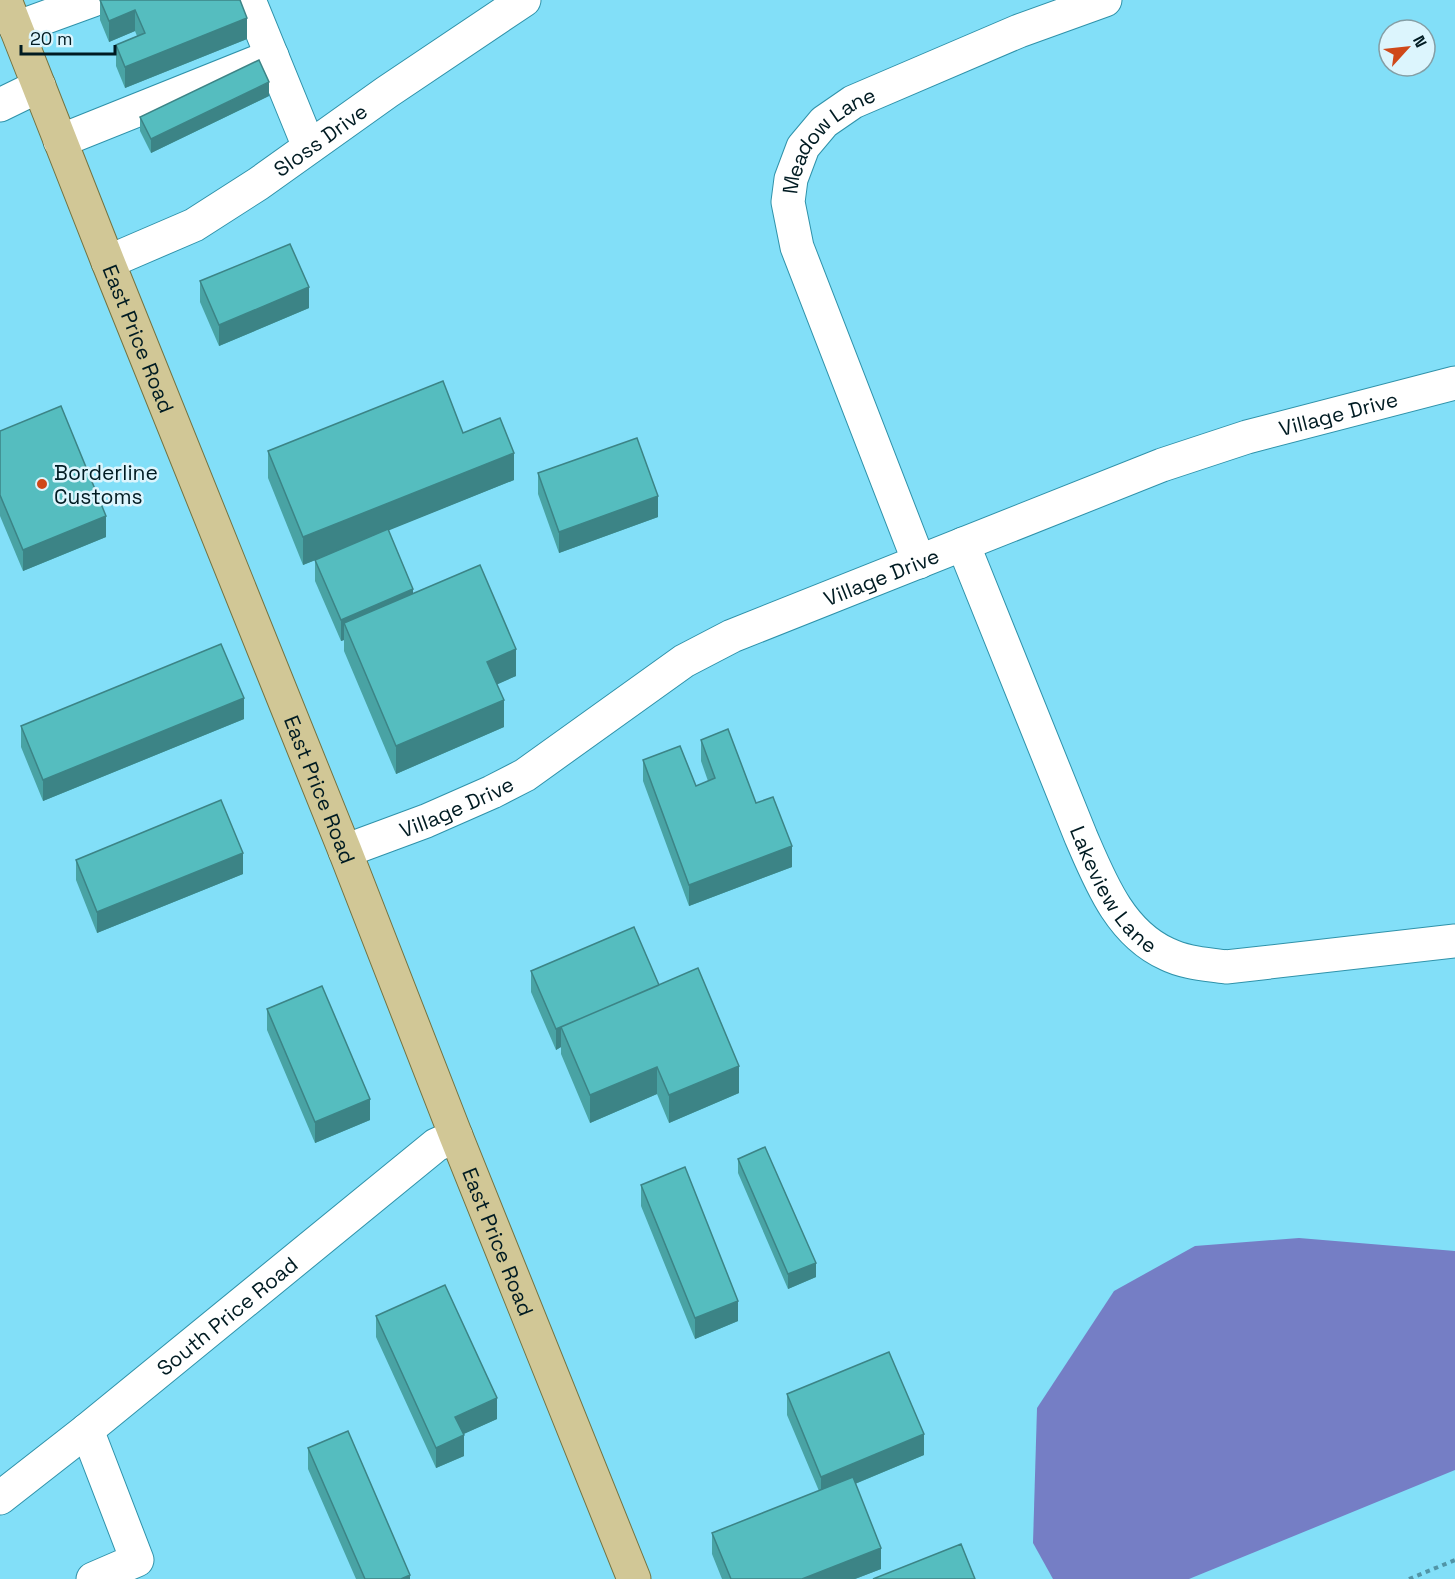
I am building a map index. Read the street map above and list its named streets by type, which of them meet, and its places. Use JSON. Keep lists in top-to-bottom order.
{
  "streets": {
    "main road": ["East Price Road"],
    "street": [
      "Sloss Drive",
      "Meadow Lane",
      "Village Drive",
      "Lakeview Lane",
      "South Price Road"
    ]
  },
  "crossings": [
    ["Sloss Drive", "East Price Road"],
    ["Meadow Lane", "Village Drive"],
    ["East Price Road", "Village Drive"],
    ["East Price Road", "South Price Road"],
    ["Village Drive", "Lakeview Lane"]
  ],
  "places": ["Borderline Customs"],
  "scale_bar": "20 m",
  "north": "top right"
}
